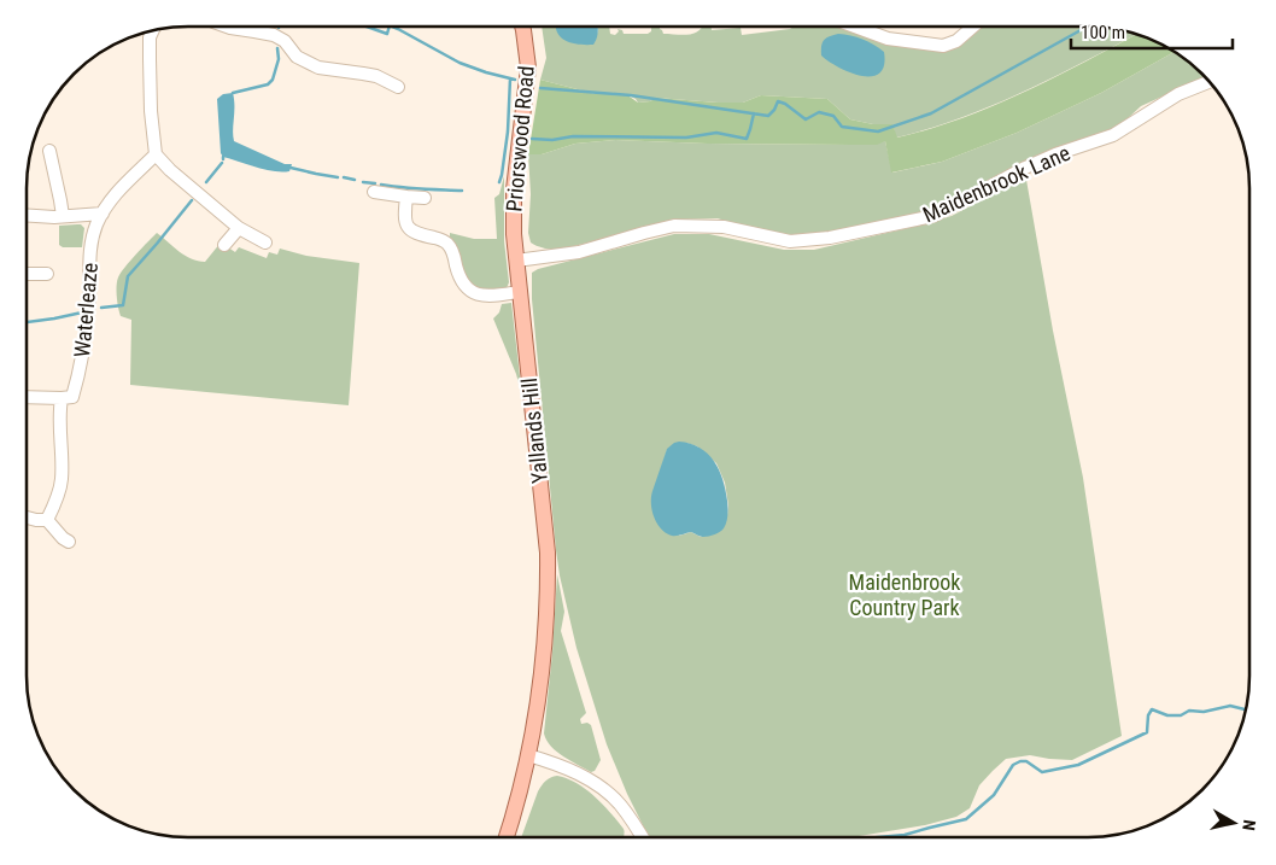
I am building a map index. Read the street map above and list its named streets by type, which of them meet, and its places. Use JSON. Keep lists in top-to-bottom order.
{
  "streets": {
    "main road": ["Priorswood Road", "Yallands Hill"],
    "street": ["Maidenbrook Lane", "Waterleaze"]
  },
  "crossings": [
    ["Priorswood Road", "Maidenbrook Lane"],
    ["Priorswood Road", "Yallands Hill"],
    ["Maidenbrook Lane", "Yallands Hill"]
  ],
  "parks": ["Maidenbrook Country Park"],
  "scale_bar": "100 m",
  "north": "right"
}
